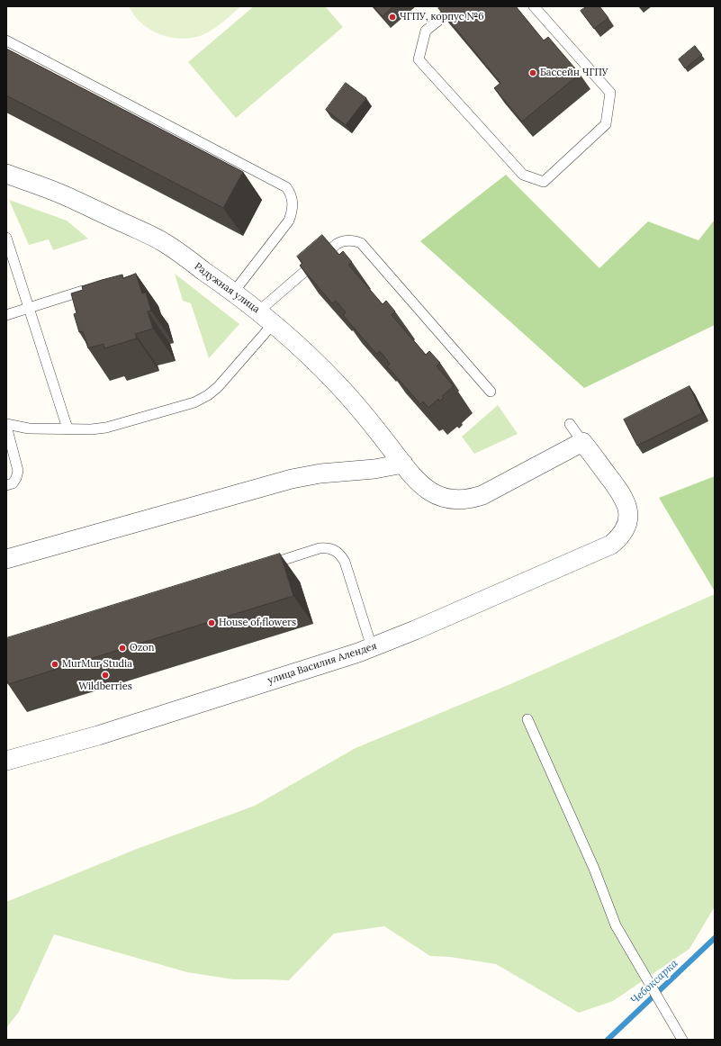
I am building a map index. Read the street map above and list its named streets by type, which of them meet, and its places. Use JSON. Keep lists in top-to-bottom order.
{
  "streets": {
    "street": ["Радужная улица", "улица Василия Алендея"]
  },
  "crossings": [
    ["Радужная улица", "улица Василия Алендея"]
  ],
  "water": ["Чебоксарка"],
  "places": [
    "ЧГПУ, корпус №6",
    "Бассейн ЧГПУ",
    "House of flowers",
    "Ozon",
    "MurMur Studia",
    "Wildberries"
  ]
}
